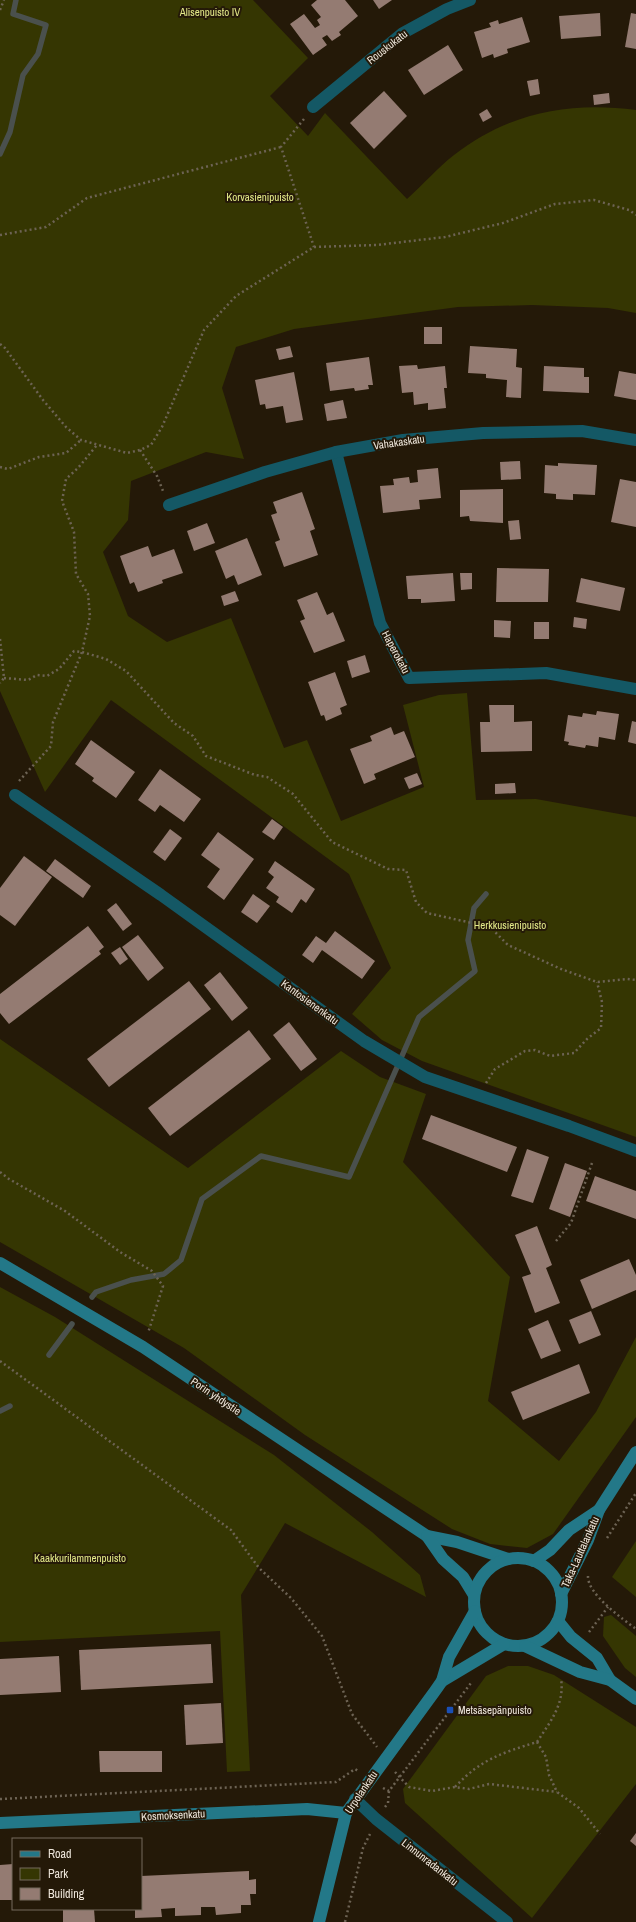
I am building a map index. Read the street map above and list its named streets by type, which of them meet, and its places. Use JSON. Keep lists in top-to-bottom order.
{
  "streets": {
    "main road": [
      "Porin yhdystie",
      "Taka-Lauttalankatu",
      "Urpolankatu",
      "Kosmoksenkatu"
    ],
    "street": [
      "Rouskukatu",
      "Vahakaskatu",
      "Haperokatu",
      "Kantosienenkatu",
      "Linnunradankatu"
    ]
  },
  "crossings": [
    ["Vahakaskatu", "Haperokatu"],
    ["Porin yhdystie", "Taka-Lauttalankatu"],
    ["Porin yhdystie", "Urpolankatu"],
    ["Taka-Lauttalankatu", "Urpolankatu"],
    ["Urpolankatu", "Kosmoksenkatu"],
    ["Urpolankatu", "Linnunradankatu"]
  ],
  "parks": [
    "Alisenpuisto IV",
    "Korvasienipuisto",
    "Herkkusienipuisto",
    "Kaakkurilammenpuisto"
  ],
  "places": {
    "transit": ["Metsäsepänpuisto"]
  },
  "legend": ["Road", "Park", "Building"]
}
